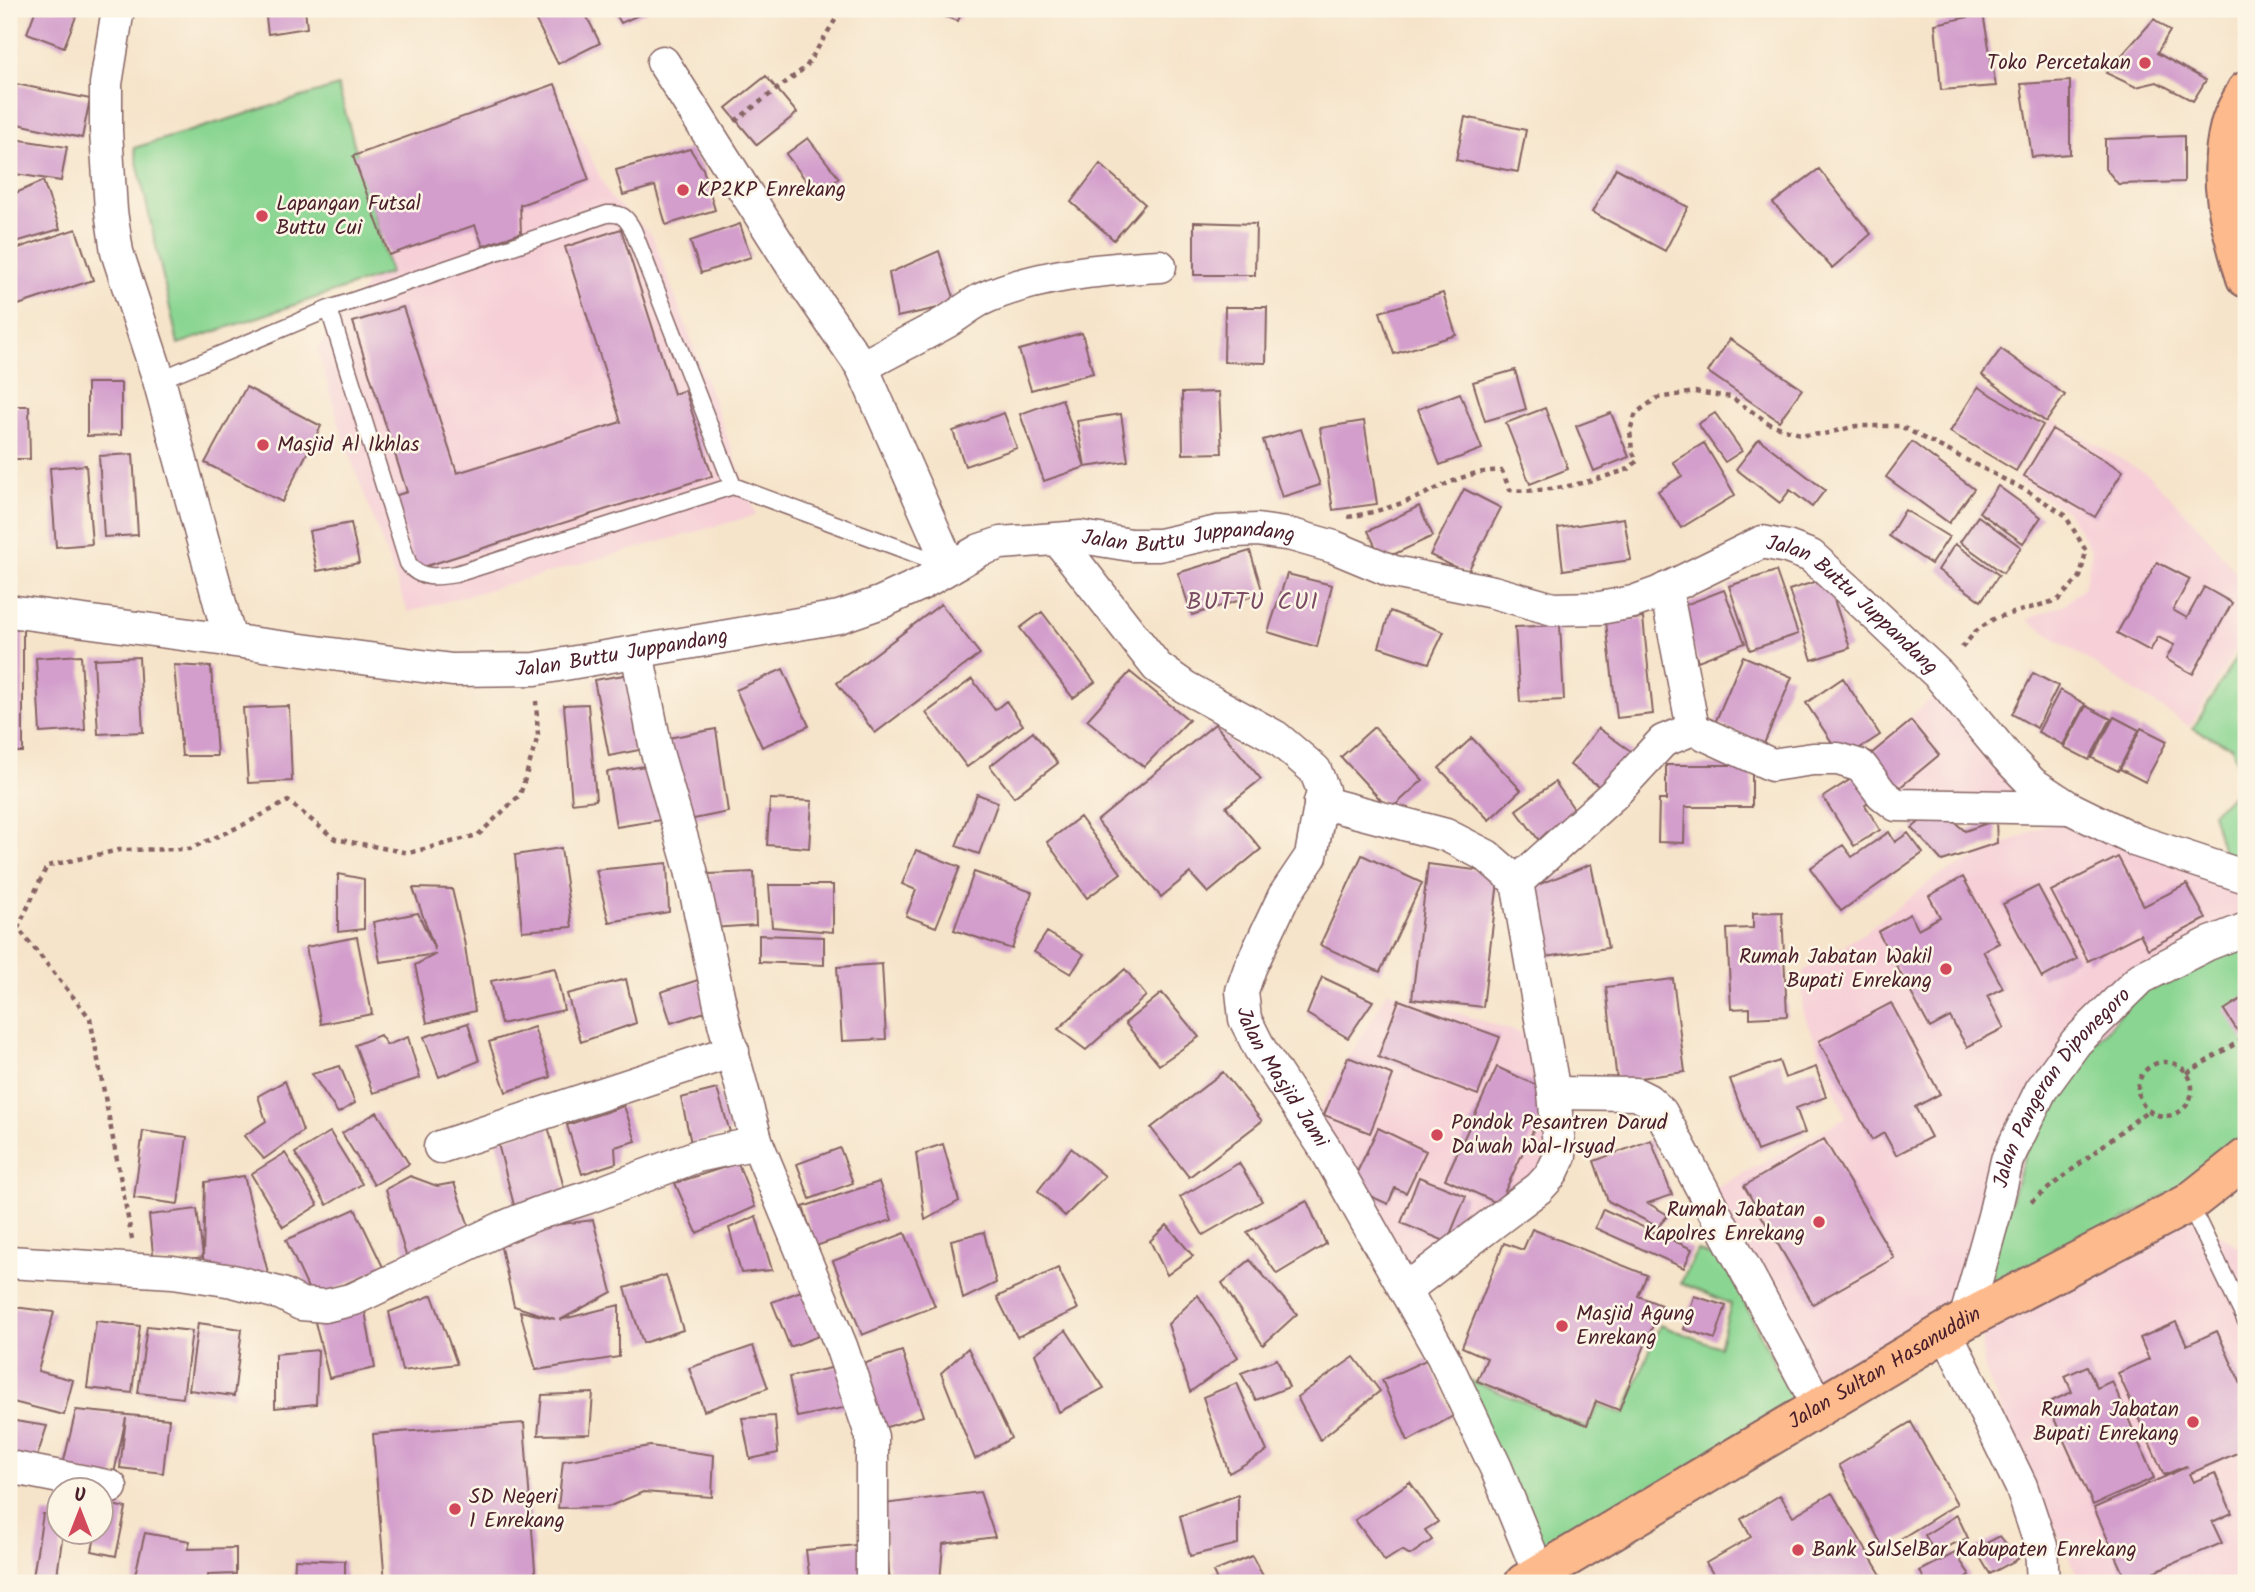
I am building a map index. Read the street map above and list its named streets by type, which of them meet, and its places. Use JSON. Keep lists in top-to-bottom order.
{
  "streets": {
    "highway": ["Jalan Sultan Hasanuddin"],
    "street": ["Jalan Buttu Juppandang", "Jalan Masjid Jami", "Jalan Pangeran Diponegoro"]
  },
  "crossings": [
    ["Jalan Buttu Juppandang", "Jalan Masjid Jami"],
    ["Jalan Masjid Jami", "Jalan Sultan Hasanuddin"],
    ["Jalan Pangeran Diponegoro", "Jalan Sultan Hasanuddin"]
  ],
  "districts": ["BUTTU CUI"],
  "places": [
    "Toko Percetakan",
    "KP2KP Enrekang",
    "Lapangan Futsal Buttu Cui",
    "Masjid Al Ikhlas",
    "Rumah Jabatan Wakil Bupati Enrekang",
    "Pondok Pesantren Darud Da'wah Wal-Irsyad",
    "Rumah Jabatan Kapolres Enrekang",
    "Masjid Agung Enrekang",
    "Rumah Jabatan Bupati Enrekang",
    "SD Negeri 1 Enrekang",
    "Bank SulSelBar Kabupaten Enrekang"
  ],
  "north": "top"
}
